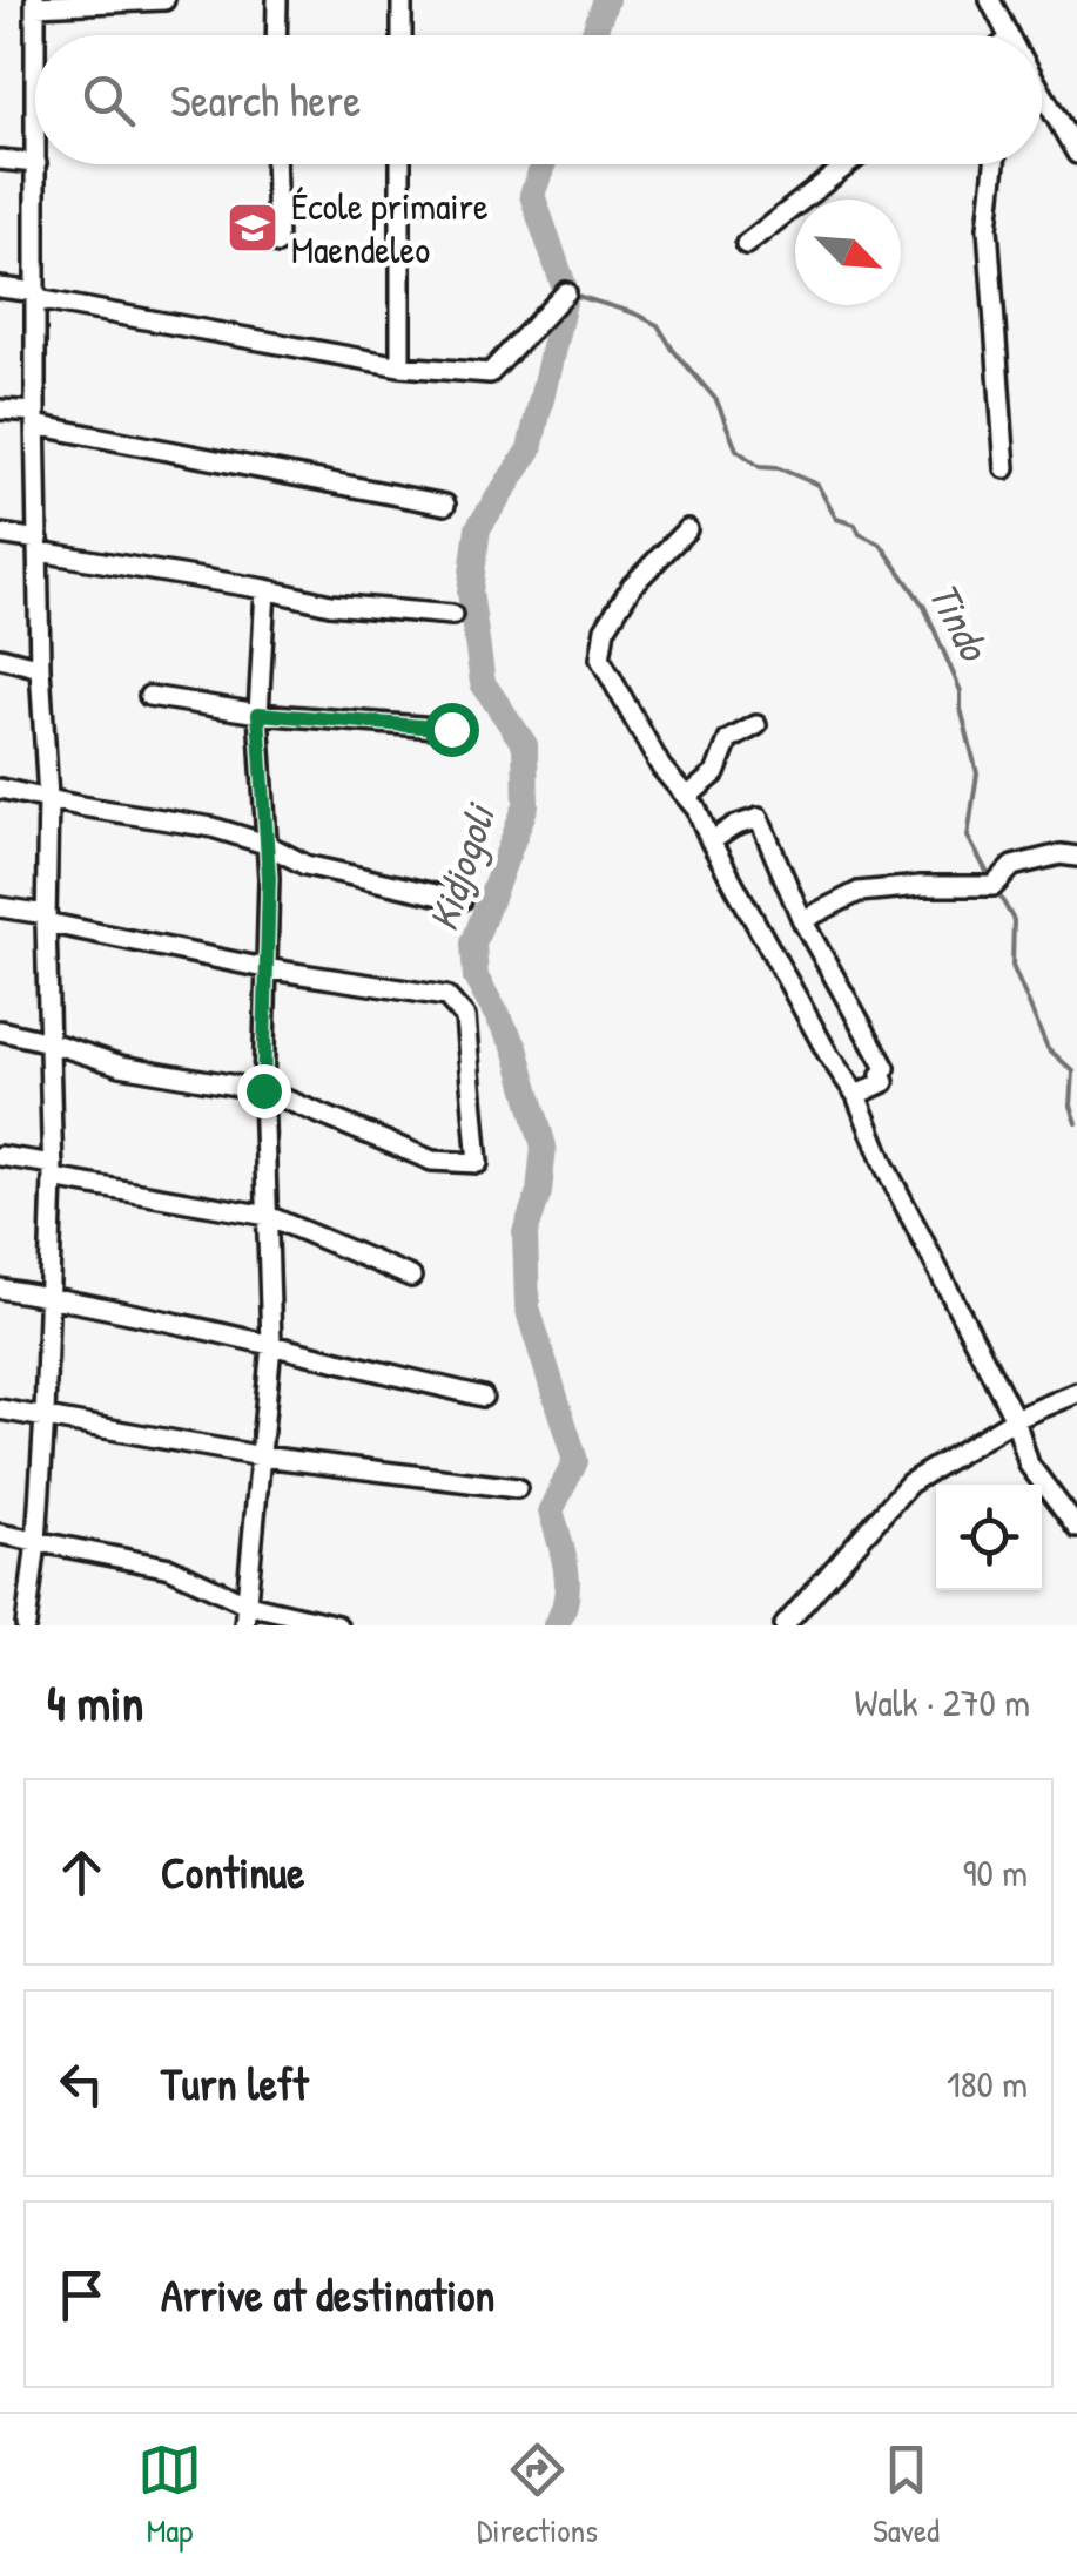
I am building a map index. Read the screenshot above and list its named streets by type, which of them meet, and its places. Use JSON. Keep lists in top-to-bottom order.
{
  "water": ["Tindo", "Kidjogoli"],
  "places": {
    "school or university": ["École primaire Maendeleo"]
  },
  "north": "bottom right",
  "page": {
    "search": "Search here",
    "heading": ["4 min", "Walk · 270 m"],
    "list": [
      ["Continue", "90 m"],
      ["Turn left", "180 m"],
      "Arrive at destination"
    ],
    "nav": ["Map", "Directions", "Saved"]
  }
}
